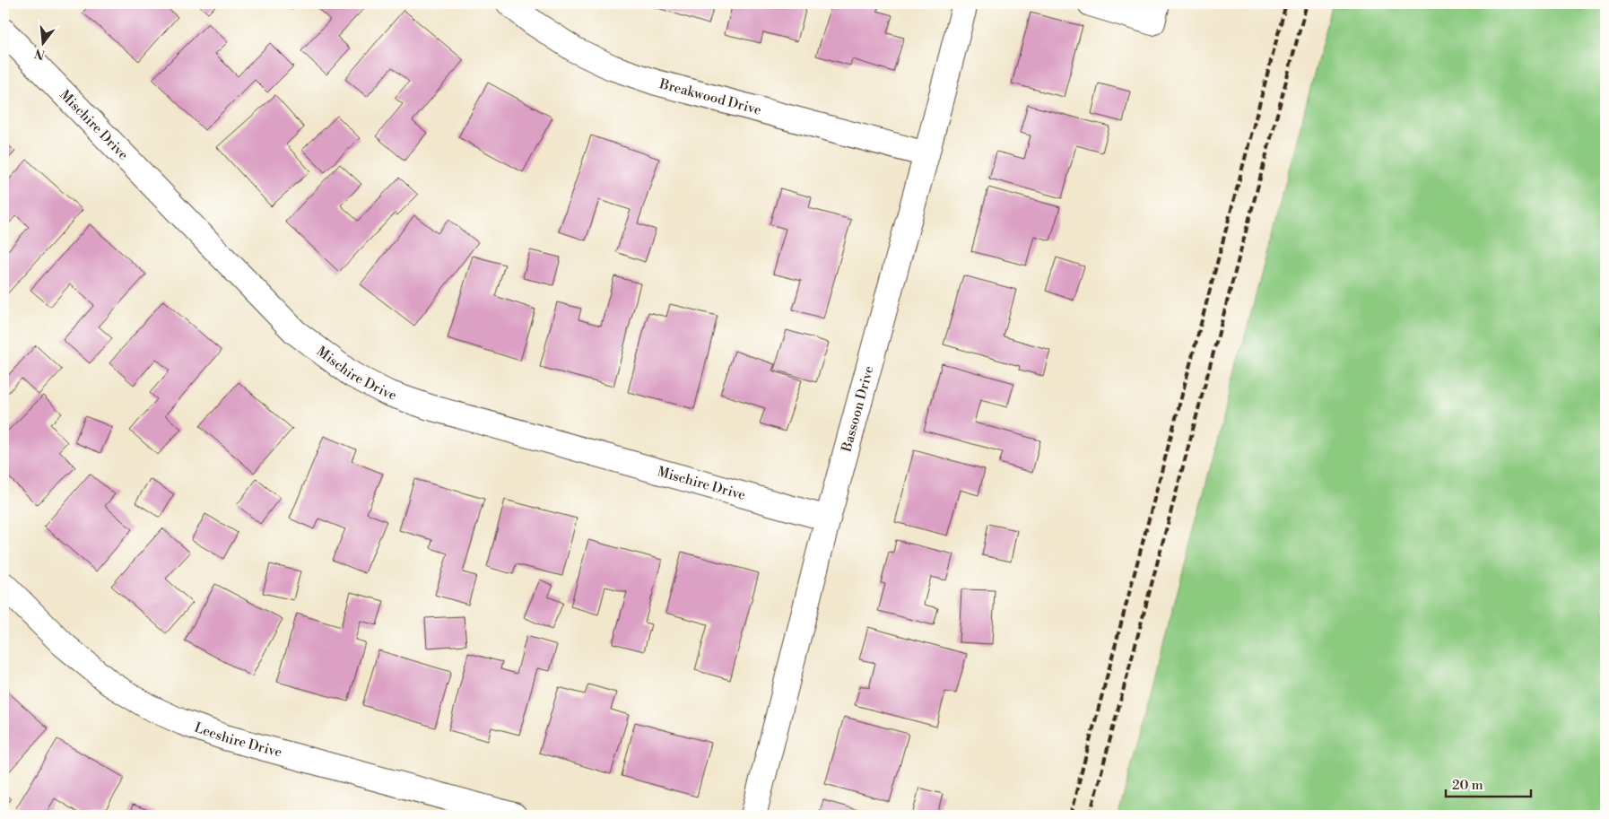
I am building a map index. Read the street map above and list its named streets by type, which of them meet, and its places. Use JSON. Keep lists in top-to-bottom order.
{
  "streets": {
    "street": [
      "Breakwood Drive",
      "Mischire Drive",
      "Bassoon Drive",
      "Leeshire Drive"
    ]
  },
  "crossings": [
    ["Breakwood Drive", "Bassoon Drive"],
    ["Mischire Drive", "Bassoon Drive"]
  ],
  "scale_bar": "20 m",
  "north": "bottom"
}
